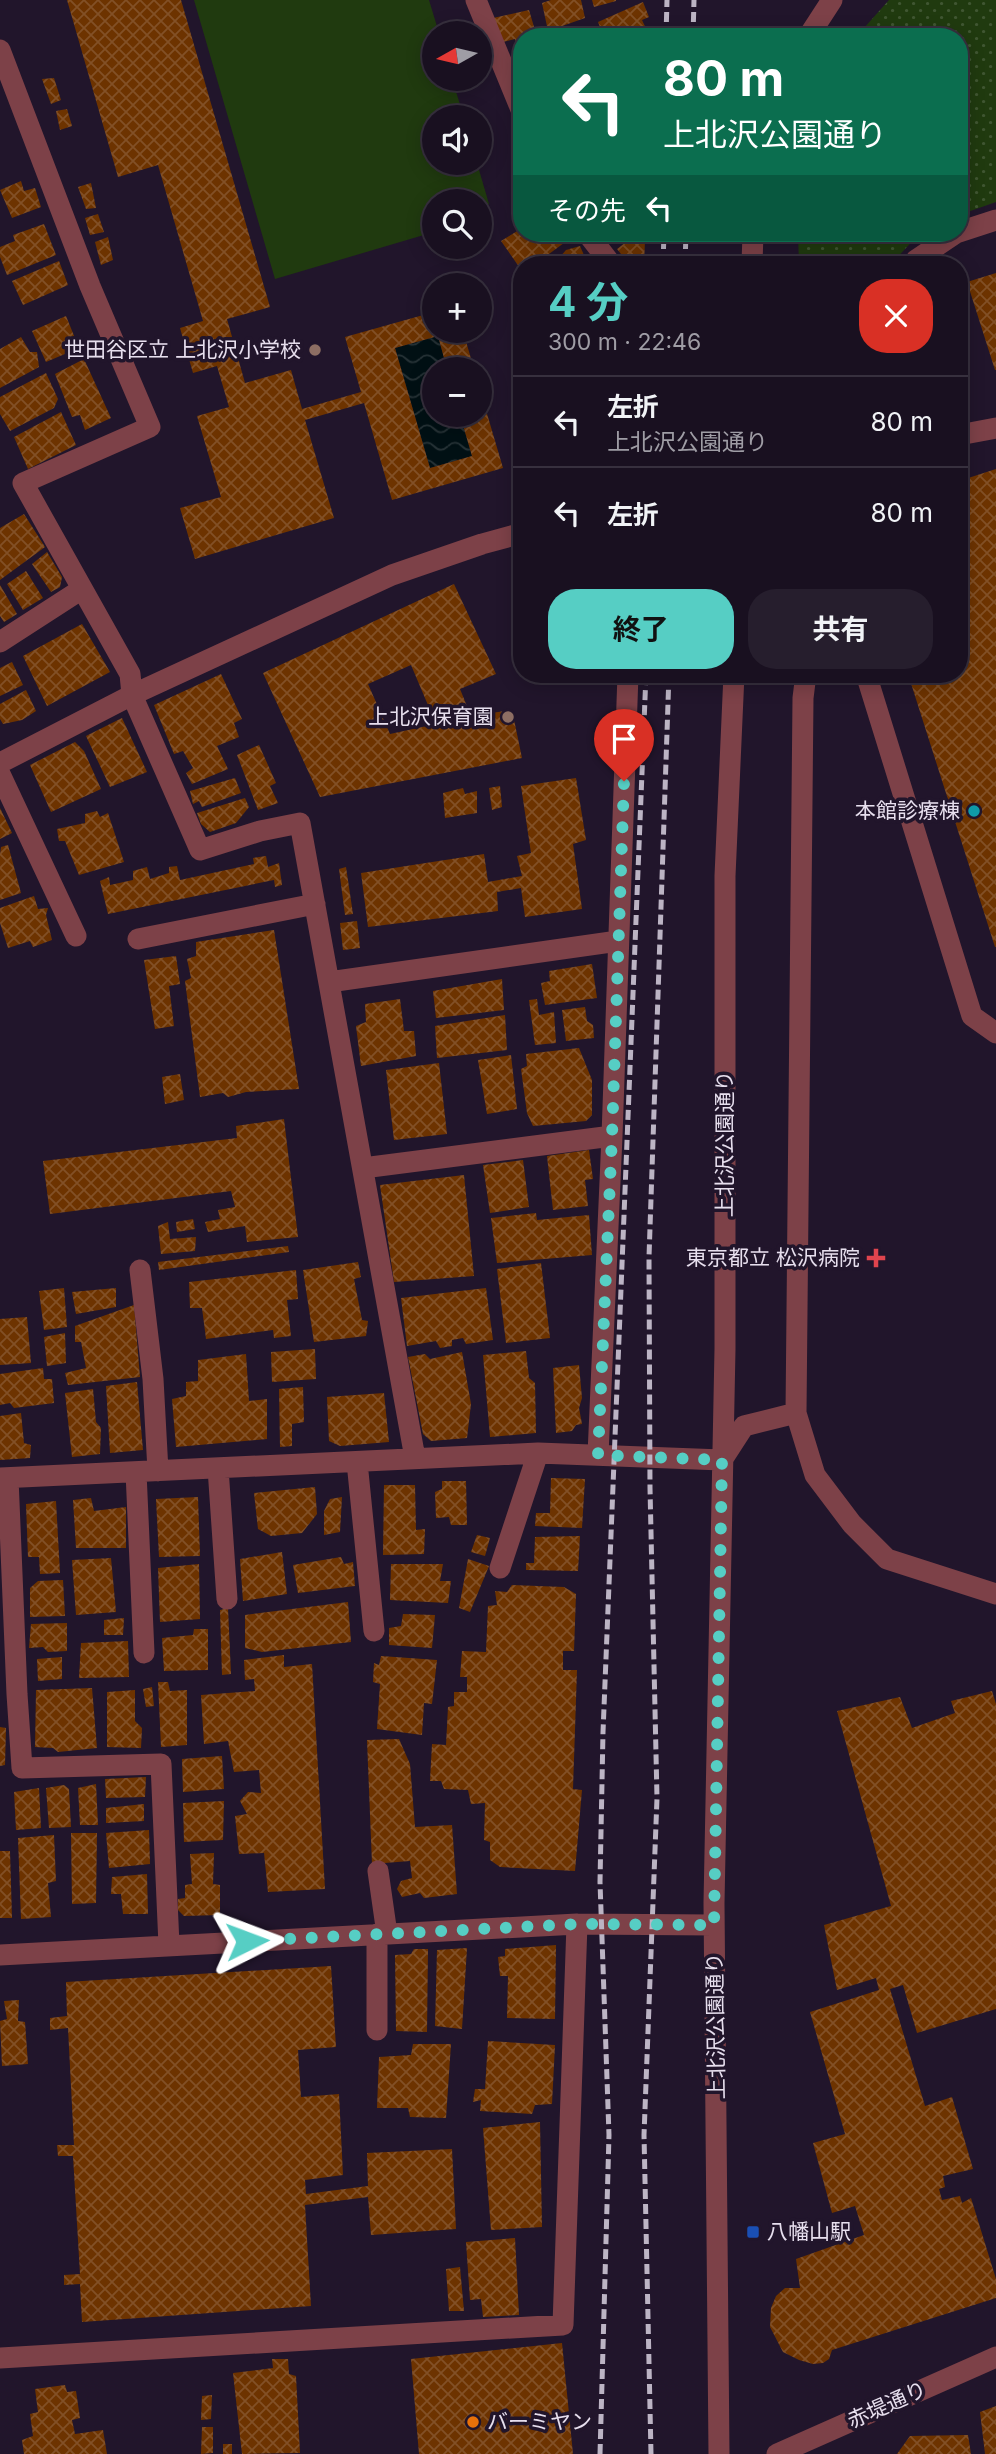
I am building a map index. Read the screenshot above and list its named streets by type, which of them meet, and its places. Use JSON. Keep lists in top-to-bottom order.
{
  "streets": {
    "street": ["上北沢公園通り", "赤堤通り"]
  },
  "places": {
    "other": [
      "世田谷区立 上北沢小学校",
      "上北沢保育園",
      "本館診療棟",
      "バーミヤン"
    ],
    "health": ["東京都立 松沢病院"],
    "transit": ["八幡山駅"]
  },
  "north": "left",
  "page": {
    "map_buttons": ["+", "−"],
    "turn": ["80 m", "上北沢公園通り"],
    "then": "その先",
    "heading": ["4 分", "300 m · 22:46"],
    "list": [
      {
        "name": "左折",
        "note": "上北沢公園通り",
        "value": "80 m"
      },
      {
        "name": "左折",
        "value": "80 m"
      }
    ],
    "buttons": ["終了", "共有"]
  }
}
